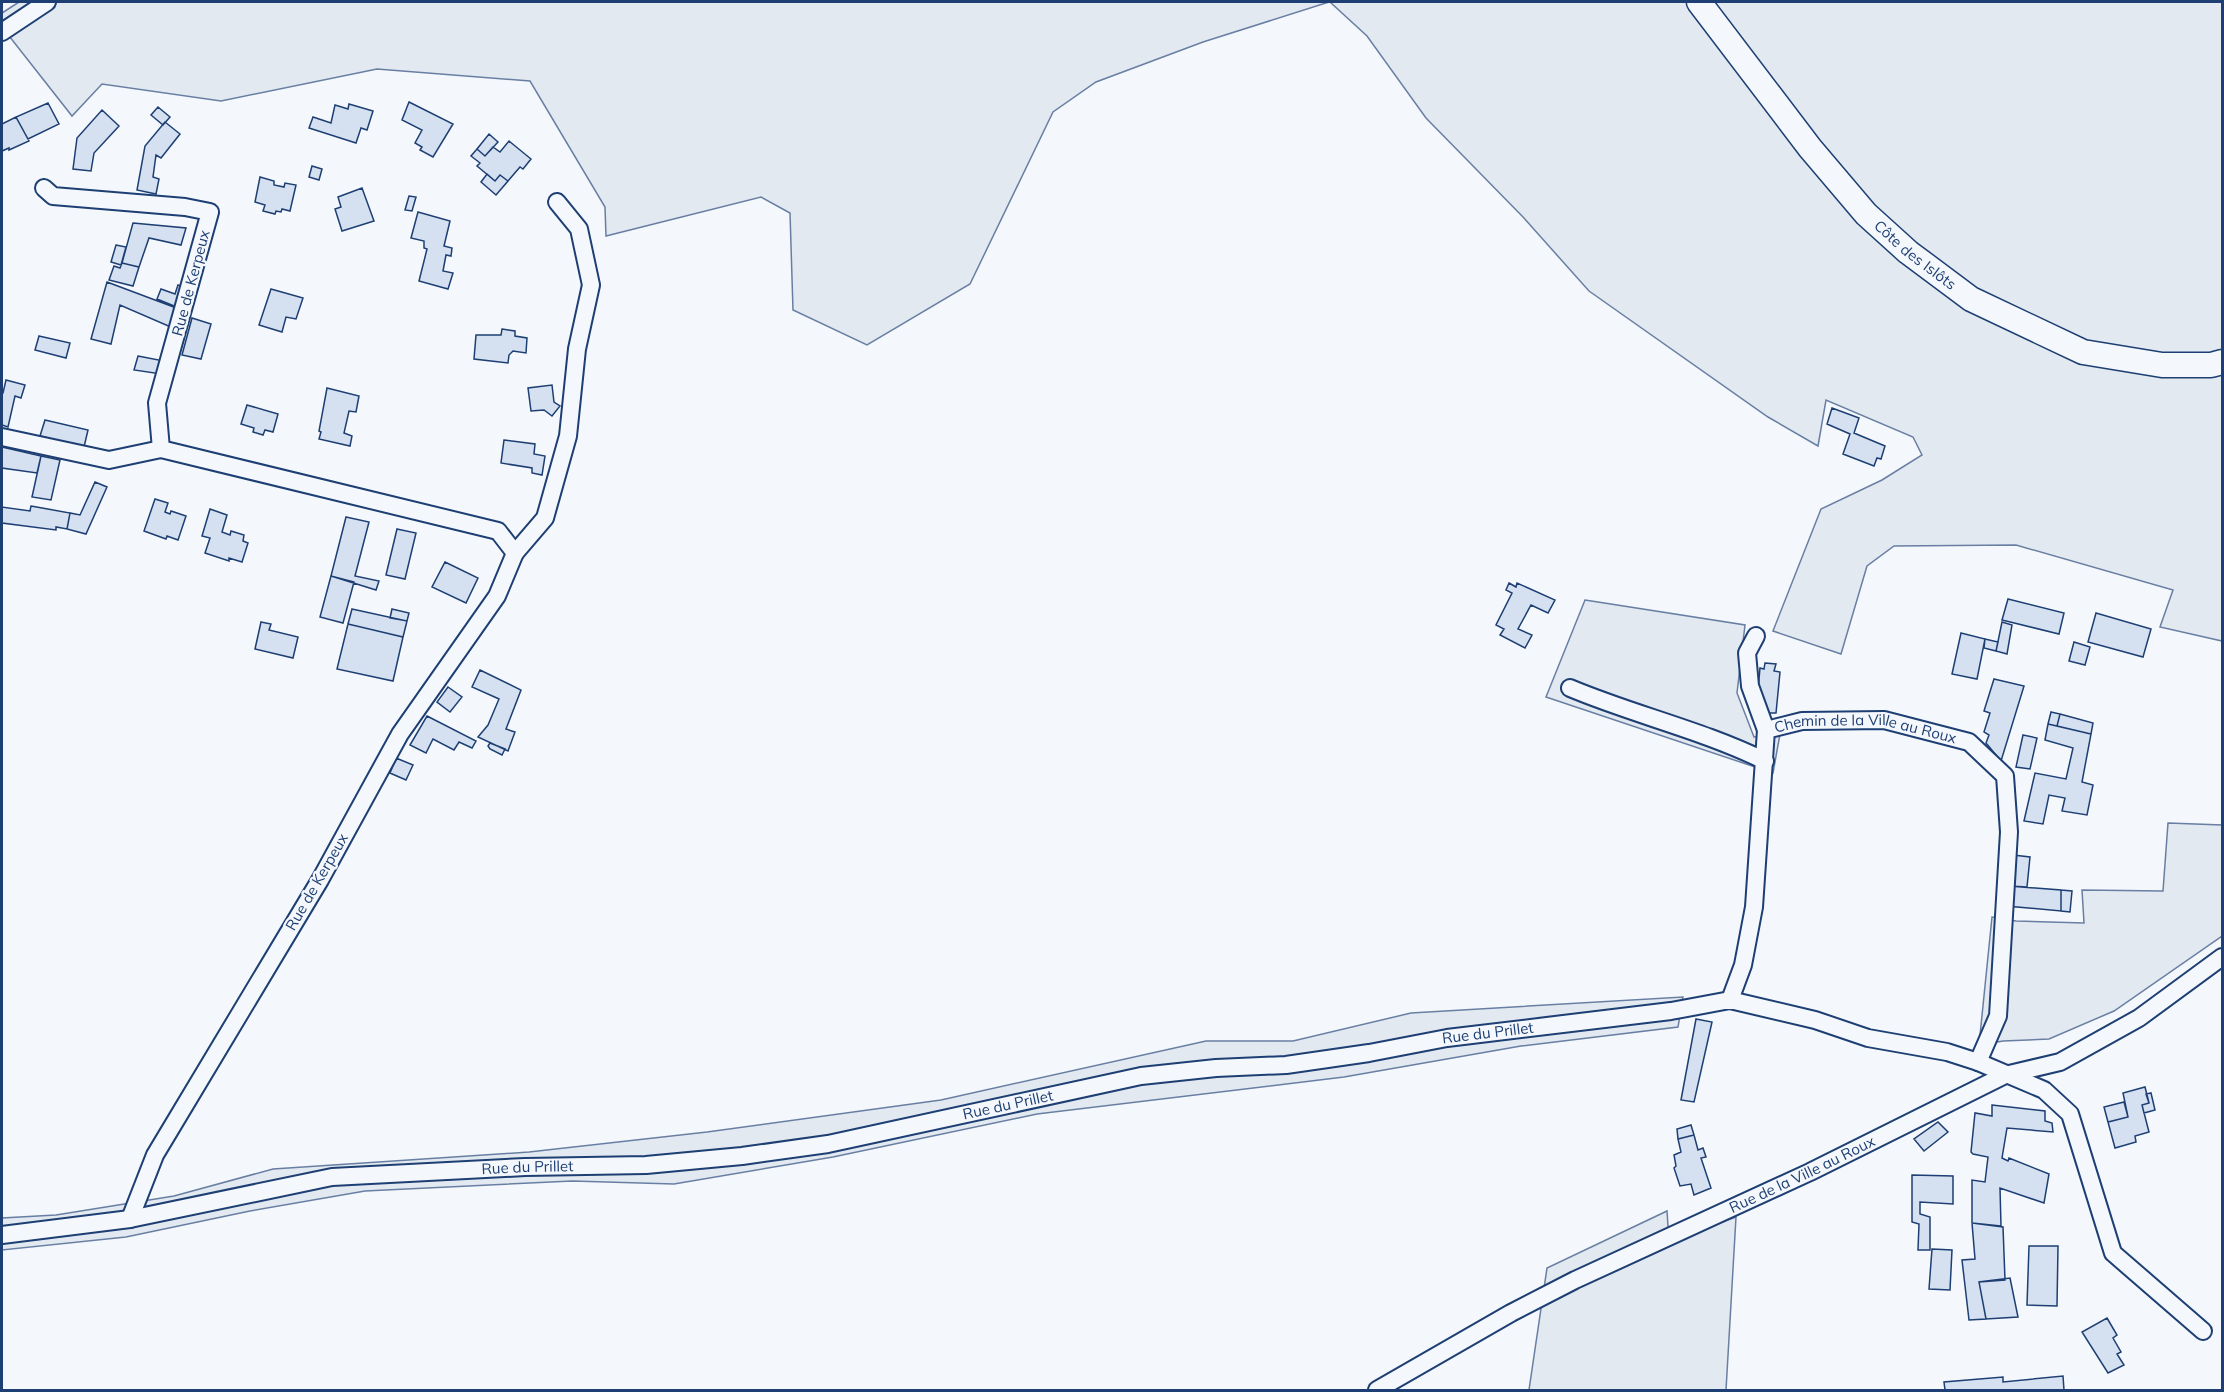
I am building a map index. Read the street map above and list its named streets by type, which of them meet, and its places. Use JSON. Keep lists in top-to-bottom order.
{
  "streets": {
    "street": [
      "Côte des Islôts",
      "Rue de Kerpeux",
      "Chemin de la Ville au Roux",
      "Rue du Prillet",
      "Rue de la Ville au Roux"
    ]
  },
  "crossings": [
    ["Rue de Kerpeux", "Rue du Prillet"],
    ["Chemin de la Ville au Roux", "Rue du Prillet"],
    ["Rue du Prillet", "Rue de la Ville au Roux"]
  ]
}
